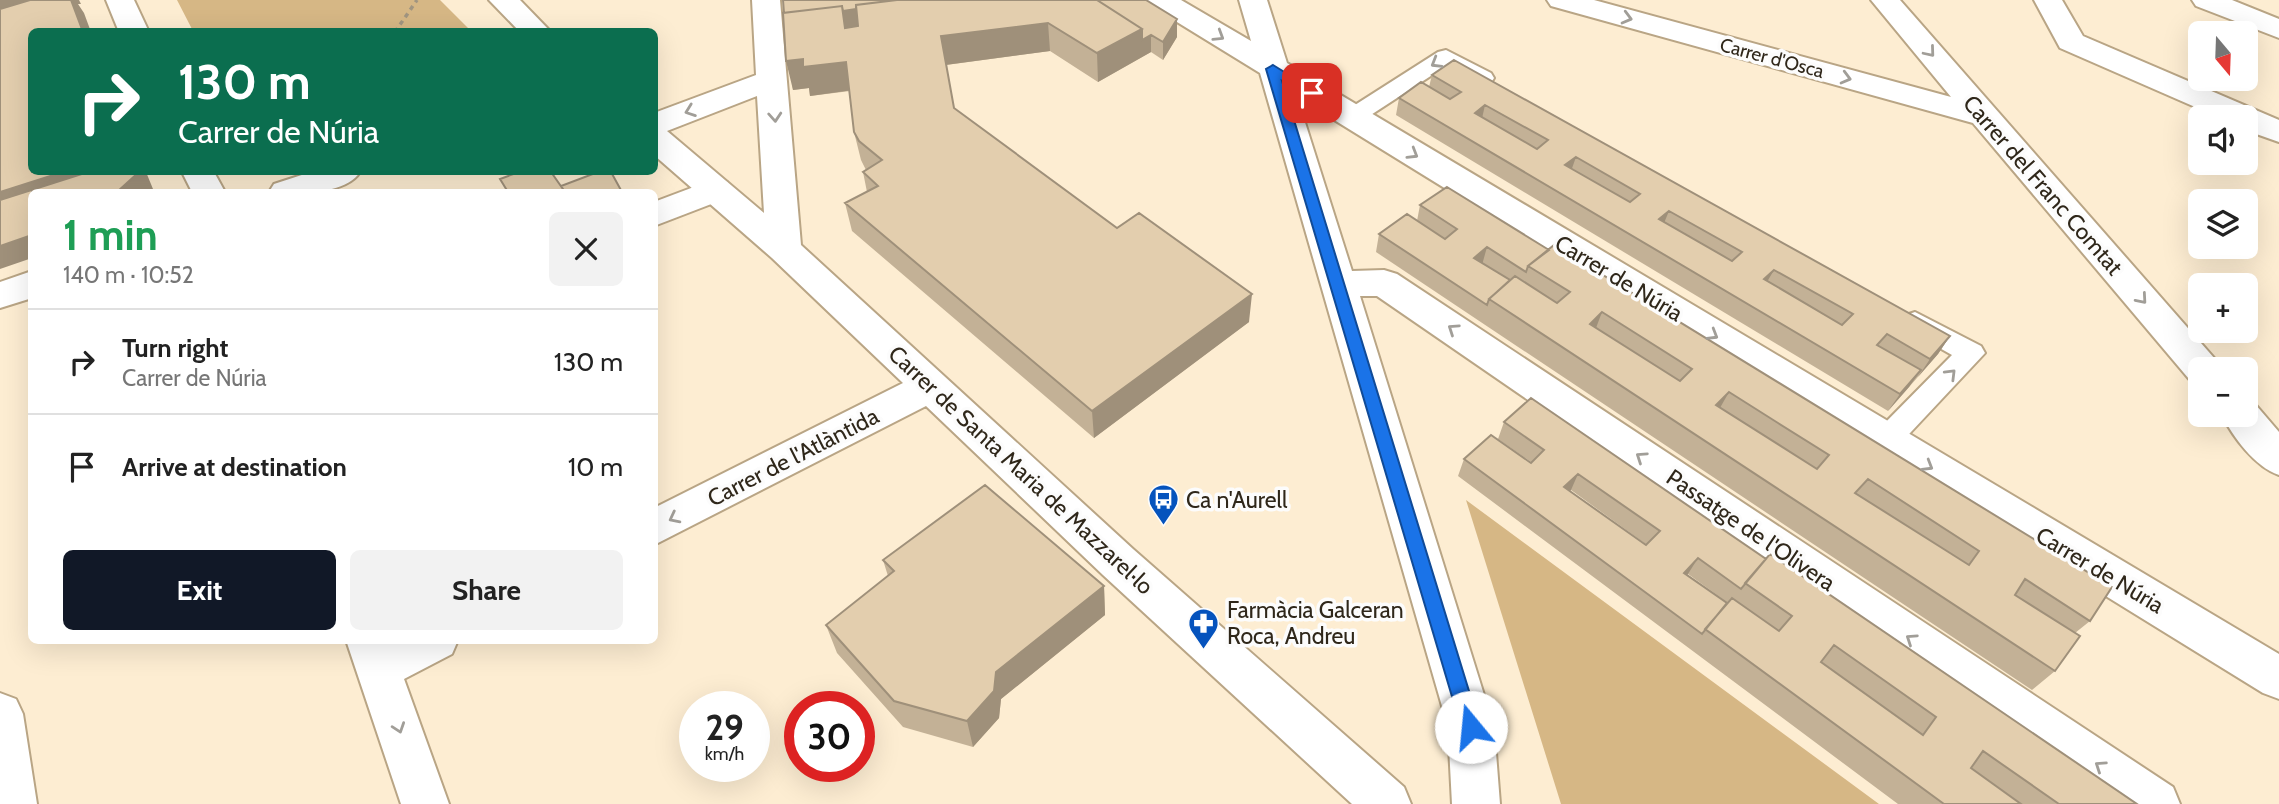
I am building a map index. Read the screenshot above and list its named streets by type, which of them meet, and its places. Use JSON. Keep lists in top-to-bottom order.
{
  "streets": {
    "street": [
      "Carrer d'Osca",
      "Carrer del Franc Comtat",
      "Carrer de Núria",
      "Carrer de l'Atlàntida",
      "Carrer de Santa Maria de Mazzarel·lo",
      "Passatge de l'Olivera"
    ]
  },
  "crossings": [
    ["Carrer d'Osca", "Carrer del Franc Comtat"],
    ["Carrer de l'Atlàntida", "Carrer de Santa Maria de Mazzarel·lo"]
  ],
  "one_way": [
    "Carrer d'Osca",
    "Carrer de Núria",
    "Carrer de l'Atlàntida",
    "Passatge de l'Olivera"
  ],
  "places": {
    "bus stop": ["Ca n'Aurell"],
    "pharmacy": ["Farmàcia Galceran Roca, Andreu"]
  },
  "north": "bottom",
  "page": {
    "map_buttons": ["+", "−"],
    "turn": ["130 m", "Carrer de Núria"],
    "heading": ["1 min", "140 m · 10:52"],
    "list": [
      {
        "name": "Turn right",
        "note": "Carrer de Núria",
        "value": "130 m"
      },
      {
        "name": "Arrive at destination",
        "value": "10 m"
      }
    ],
    "buttons": ["Exit", "Share"],
    "speed": "29 km/h",
    "limit": "30"
  }
}
